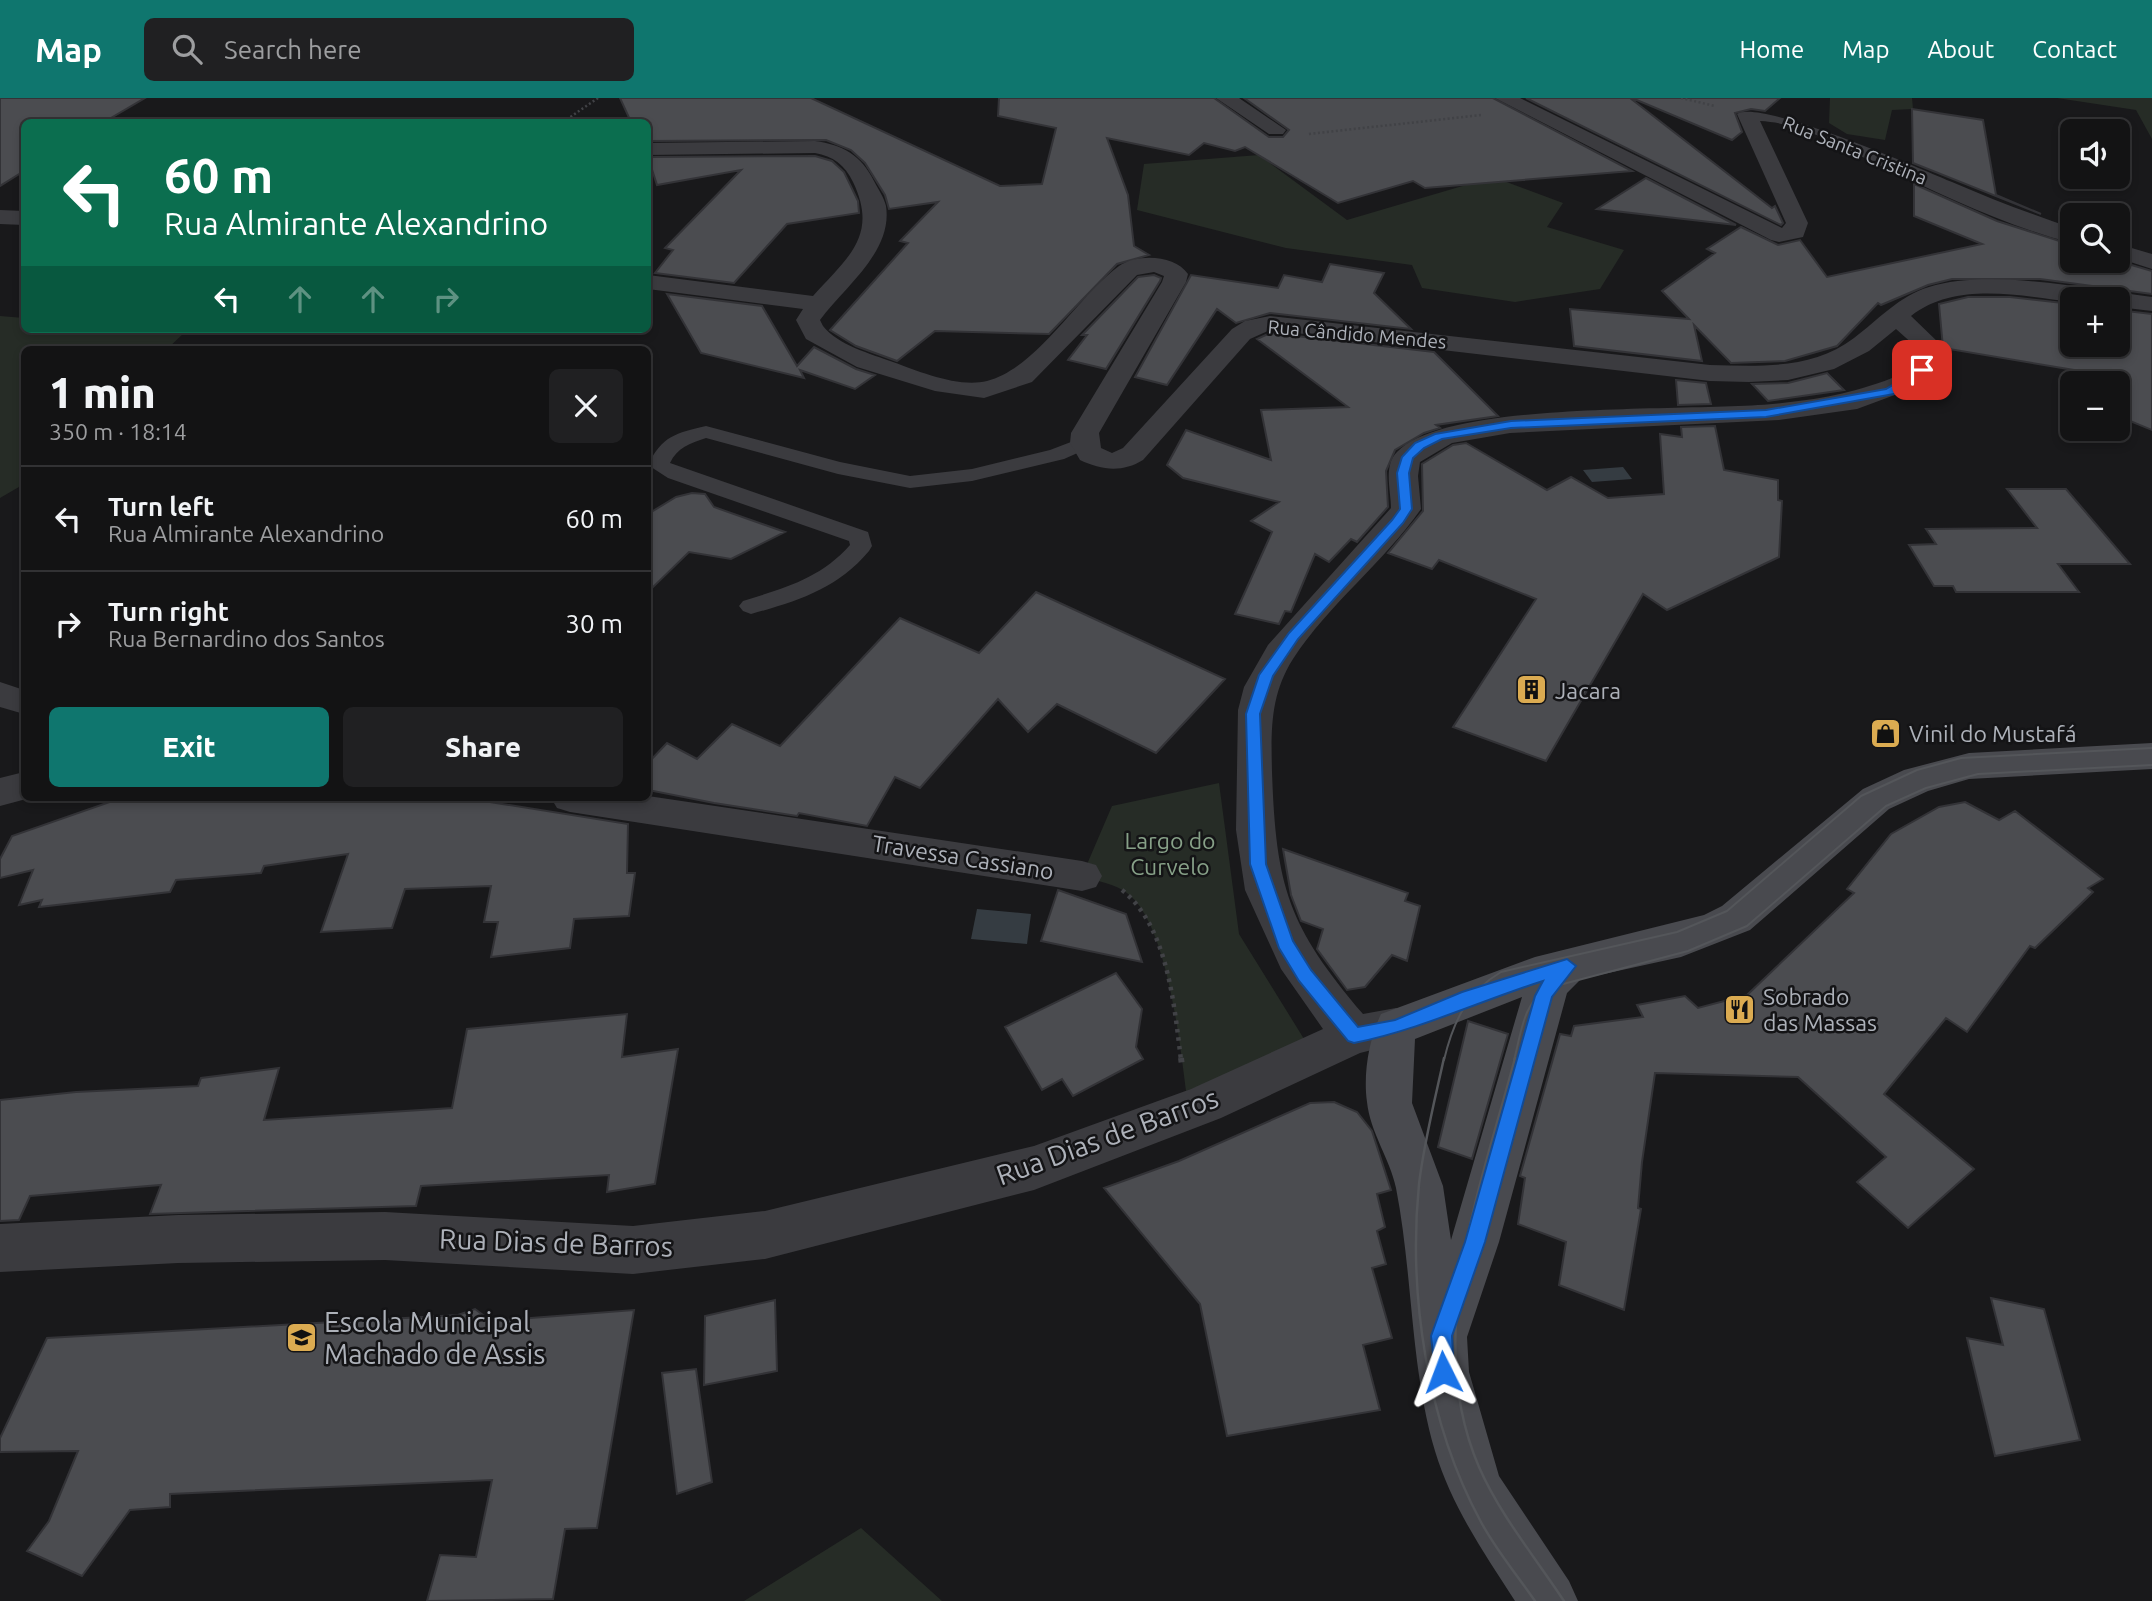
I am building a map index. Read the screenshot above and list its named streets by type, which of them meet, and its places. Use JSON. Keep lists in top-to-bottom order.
{
  "streets": {
    "street": [
      "Rua Santa Cristina",
      "Rua Cândido Mendes",
      "Travessa Cassiano",
      "Rua Dias de Barros"
    ]
  },
  "crossings": [
    ["Travessa Cassiano", "Rua Dias de Barros"]
  ],
  "parks": ["Largo do Curvelo"],
  "places": {
    "building": ["Jacara"],
    "shop": ["Vinil do Mustafá"],
    "restaurant": ["Sobrado das Massas"],
    "school or university": ["Escola Municipal Machado de Assis"]
  },
  "page": {
    "header": "Map",
    "search": "Search here",
    "nav": [
      "Home",
      "Map",
      "About",
      "Contact"
    ],
    "map_buttons": ["+", "−"],
    "turn": ["60 m", "Rua Almirante Alexandrino"],
    "heading": ["1 min", "350 m · 18:14"],
    "list": [
      {
        "name": "Turn left",
        "note": "Rua Almirante Alexandrino",
        "value": "60 m"
      },
      {
        "name": "Turn right",
        "note": "Rua Bernardino dos Santos",
        "value": "30 m"
      }
    ],
    "buttons": ["Exit", "Share"]
  }
}
